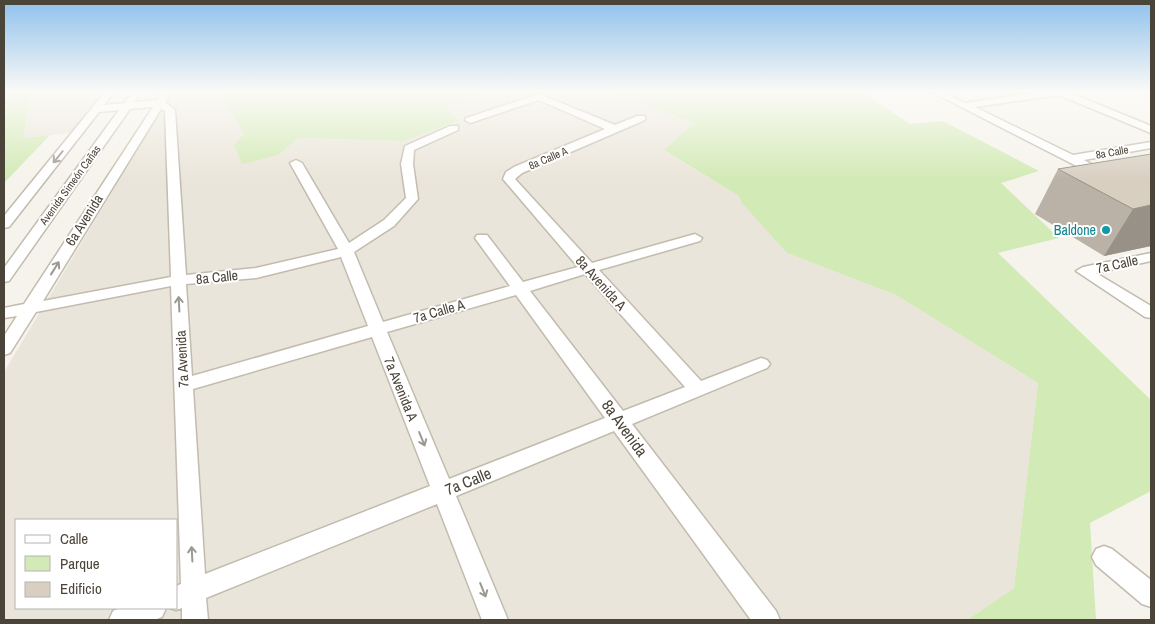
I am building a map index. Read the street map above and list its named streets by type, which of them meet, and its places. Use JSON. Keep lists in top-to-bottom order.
{
  "streets": {
    "street": [
      "8a Calle",
      "8a Calle A",
      "Avenida Simeón Cañas",
      "6a Avenida",
      "7a Calle",
      "8a Avenida A",
      "7a Calle A",
      "7a Avenida",
      "7a Avenida A",
      "8a Avenida"
    ]
  },
  "crossings": [
    ["8a Calle", "6a Avenida"],
    ["8a Calle", "7a Avenida"],
    ["8a Calle", "7a Avenida A"],
    ["8a Calle A", "8a Avenida A"],
    ["7a Calle", "8a Avenida A"],
    ["7a Calle", "7a Avenida"],
    ["7a Calle", "7a Avenida A"],
    ["7a Calle", "8a Avenida"],
    ["8a Avenida A", "7a Calle A"],
    ["7a Calle A", "7a Avenida"],
    ["7a Calle A", "7a Avenida A"],
    ["7a Calle A", "8a Avenida"]
  ],
  "one_way": ["7a Avenida", "7a Avenida A"],
  "places": ["Baldone"],
  "legend": ["Calle", "Parque", "Edificio"]
}
